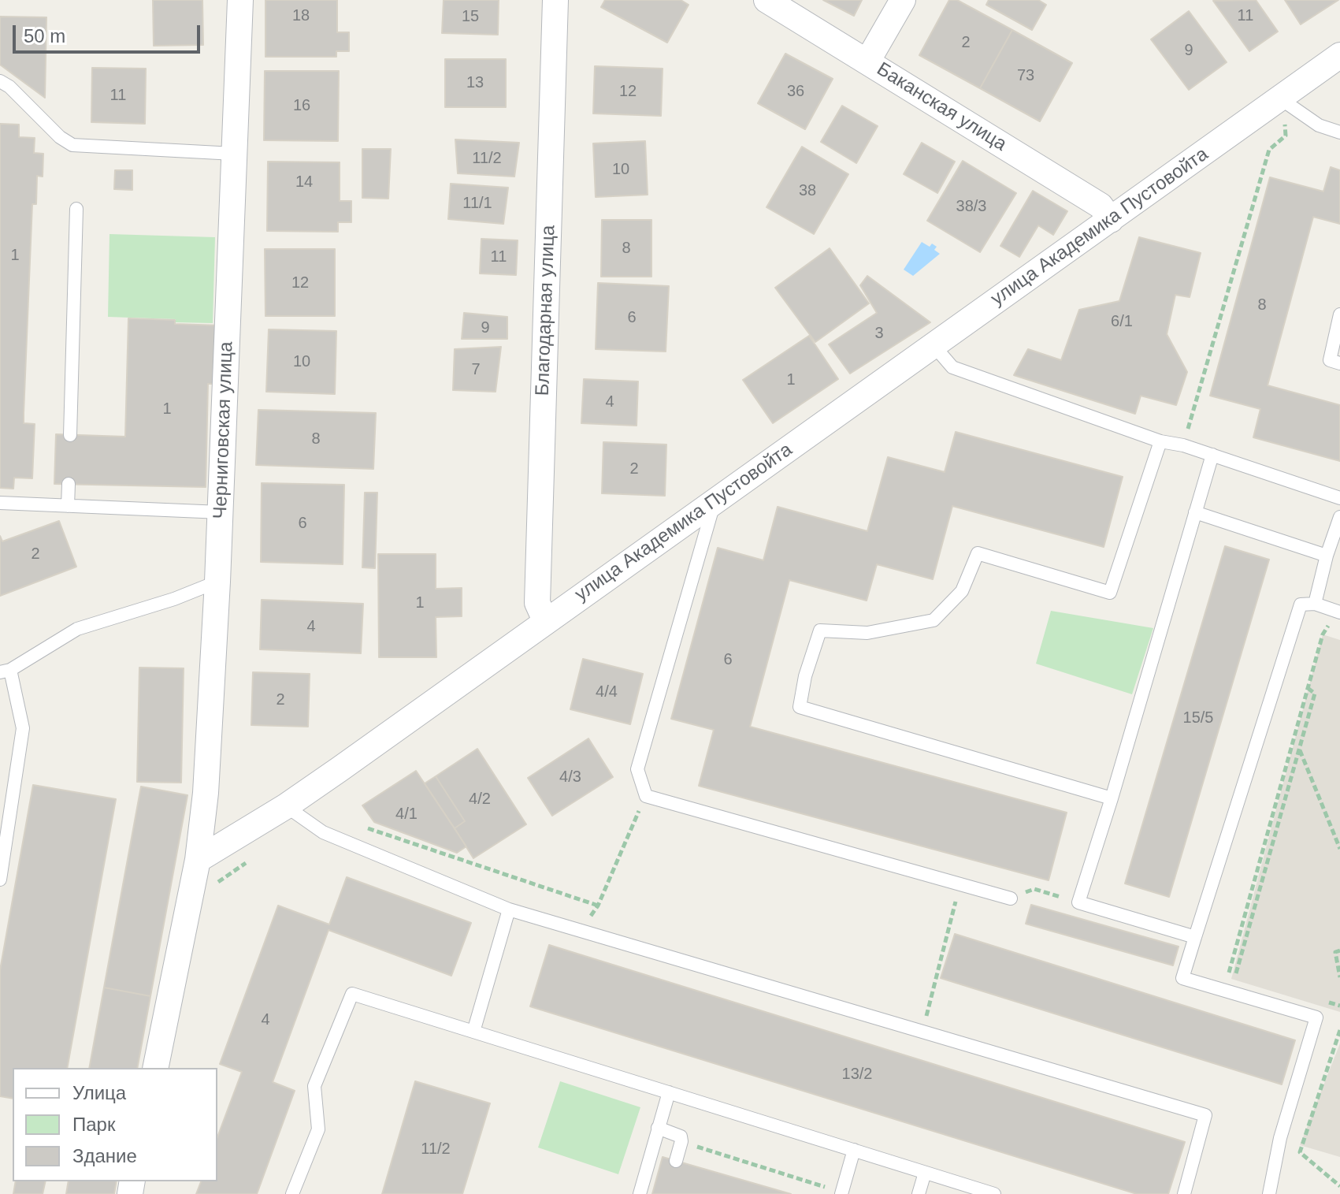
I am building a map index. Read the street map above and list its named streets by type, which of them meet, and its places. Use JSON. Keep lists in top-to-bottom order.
{
  "streets": {
    "street": [
      "Баканская улица",
      "улица Академика Пустовойта",
      "Благодарная улица",
      "Черниговская улица"
    ]
  },
  "crossings": [
    ["Баканская улица", "улица Академика Пустовойта"],
    ["улица Академика Пустовойта", "Благодарная улица"],
    ["улица Академика Пустовойта", "Черниговская улица"]
  ],
  "house_numbers": [
    "18",
    "11",
    "15",
    "2",
    "9",
    "73",
    "13",
    "12",
    "36",
    "11",
    "16",
    "11/2",
    "10",
    "14",
    "38",
    "11/1",
    "38/3",
    "8",
    "1",
    "11",
    "12",
    "8",
    "6",
    "6/1",
    "9",
    "3",
    "10",
    "7",
    "1",
    "4",
    "1",
    "8",
    "2",
    "6",
    "2",
    "1",
    "4",
    "6",
    "4/4",
    "2",
    "15/5",
    "4/3",
    "4/2",
    "4/1",
    "4",
    "13/2",
    "11/2"
  ],
  "legend": ["Улица", "Парк", "Здание"],
  "scale_bar": "50 m"
}
